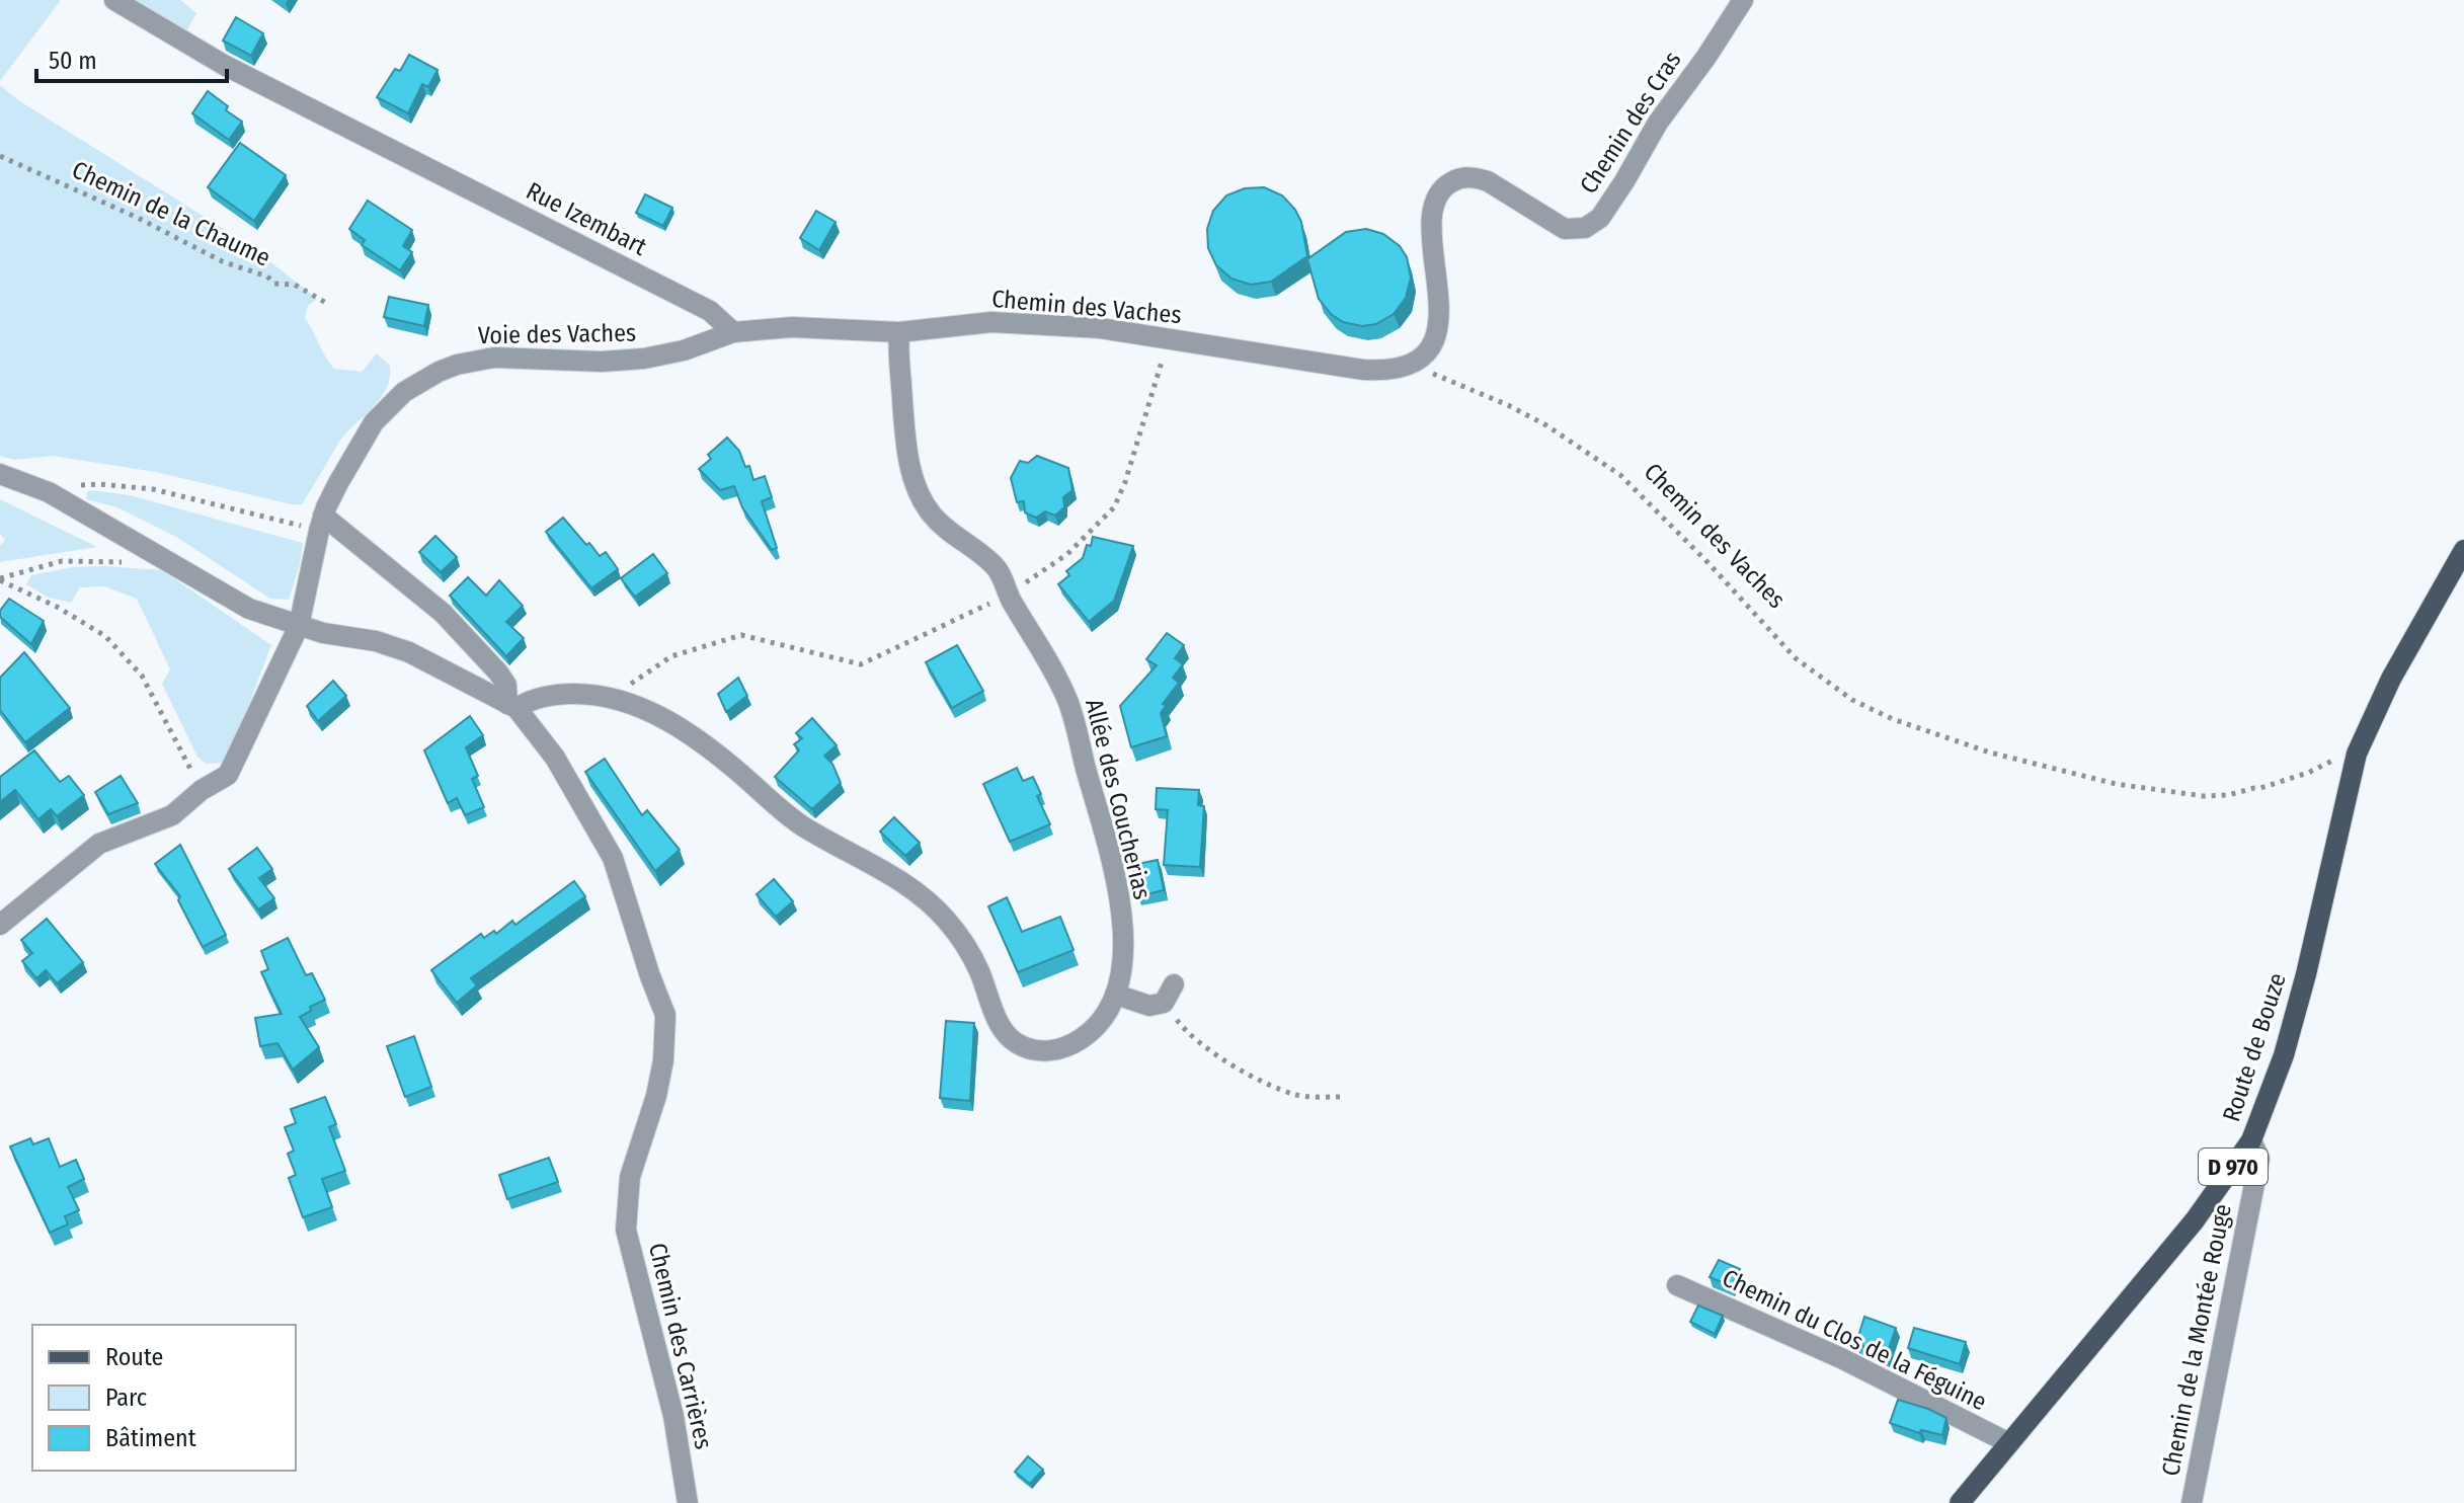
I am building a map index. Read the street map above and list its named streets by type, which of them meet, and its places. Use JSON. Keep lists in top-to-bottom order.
{
  "streets": {
    "main road": ["Route de Bouze", "D 970"],
    "street": [
      "Chemin des Cras",
      "Rue Izembart",
      "Chemin des Vaches",
      "Voie des Vaches",
      "Allée des Coucherias",
      "Chemin du Clos de la Féguine",
      "Chemin de la Montée Rouge",
      "Chemin des Carrières"
    ],
    "path": ["Chemin de la Chaume"]
  },
  "crossings": [
    ["Chemin des Cras", "Chemin des Vaches"],
    ["Rue Izembart", "Chemin des Vaches"],
    ["Rue Izembart", "Voie des Vaches"],
    ["Chemin des Vaches", "Voie des Vaches"],
    ["Chemin des Vaches", "Allée des Coucherias"],
    ["Chemin des Vaches", "Route de Bouze"],
    ["Chemin des Vaches", "D 970"],
    ["Allée des Coucherias", "Chemin des Carrières"],
    ["Route de Bouze", "D 970"],
    ["Route de Bouze", "Chemin du Clos de la Féguine"],
    ["Route de Bouze", "Chemin de la Montée Rouge"]
  ],
  "legend": ["Route", "Parc", "Bâtiment"],
  "scale_bar": "50 m"
}
